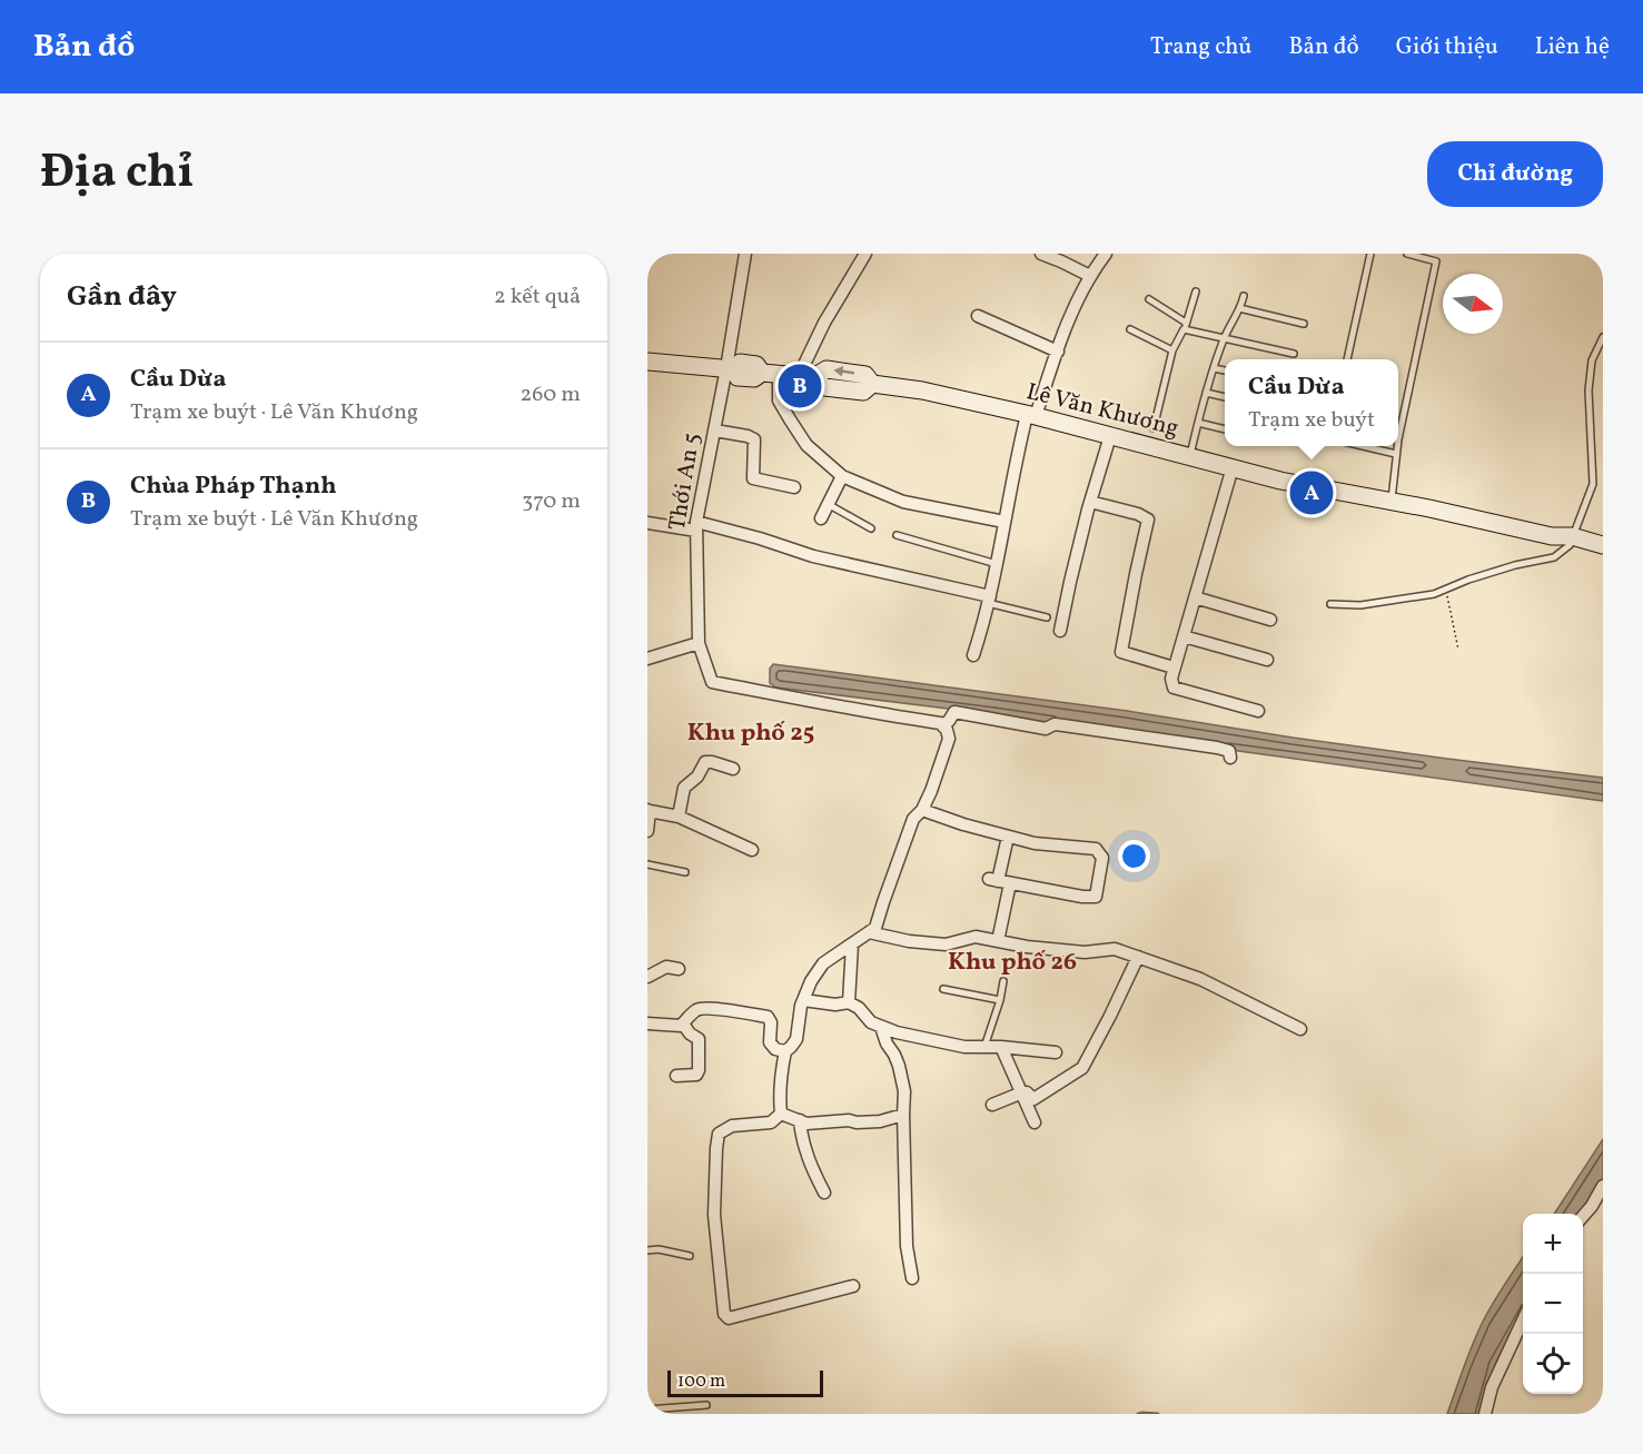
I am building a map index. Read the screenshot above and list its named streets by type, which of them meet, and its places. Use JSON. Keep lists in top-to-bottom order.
{
  "streets": {
    "main road": ["Lê Văn Khương"],
    "street": ["Thới An 5"]
  },
  "crossings": [
    ["Lê Văn Khương", "Thới An 5"]
  ],
  "districts": ["Khu phố 25", "Khu phố 26"],
  "scale_bar": "100 m",
  "north": "right",
  "page": {
    "header": "Bản đồ",
    "nav": [
      "Trang chủ",
      "Bản đồ",
      "Giới thiệu",
      "Liên hệ"
    ],
    "title": "Địa chỉ",
    "buttons": "Chỉ đường",
    "heading": ["Gần đây", "2 kết quả"],
    "list": [
      {
        "mark": "A",
        "name": "Cầu Dừa",
        "note": "Trạm xe buýt · Lê Văn Khương",
        "value": "260 m"
      },
      {
        "mark": "B",
        "name": "Chùa Pháp Thạnh",
        "note": "Trạm xe buýt · Lê Văn Khương",
        "value": "370 m"
      }
    ],
    "popup": ["Cầu Dừa", "Trạm xe buýt"],
    "pins": ["B", "A"],
    "map_buttons": ["+", "−"],
    "scale": "100 m"
  }
}
